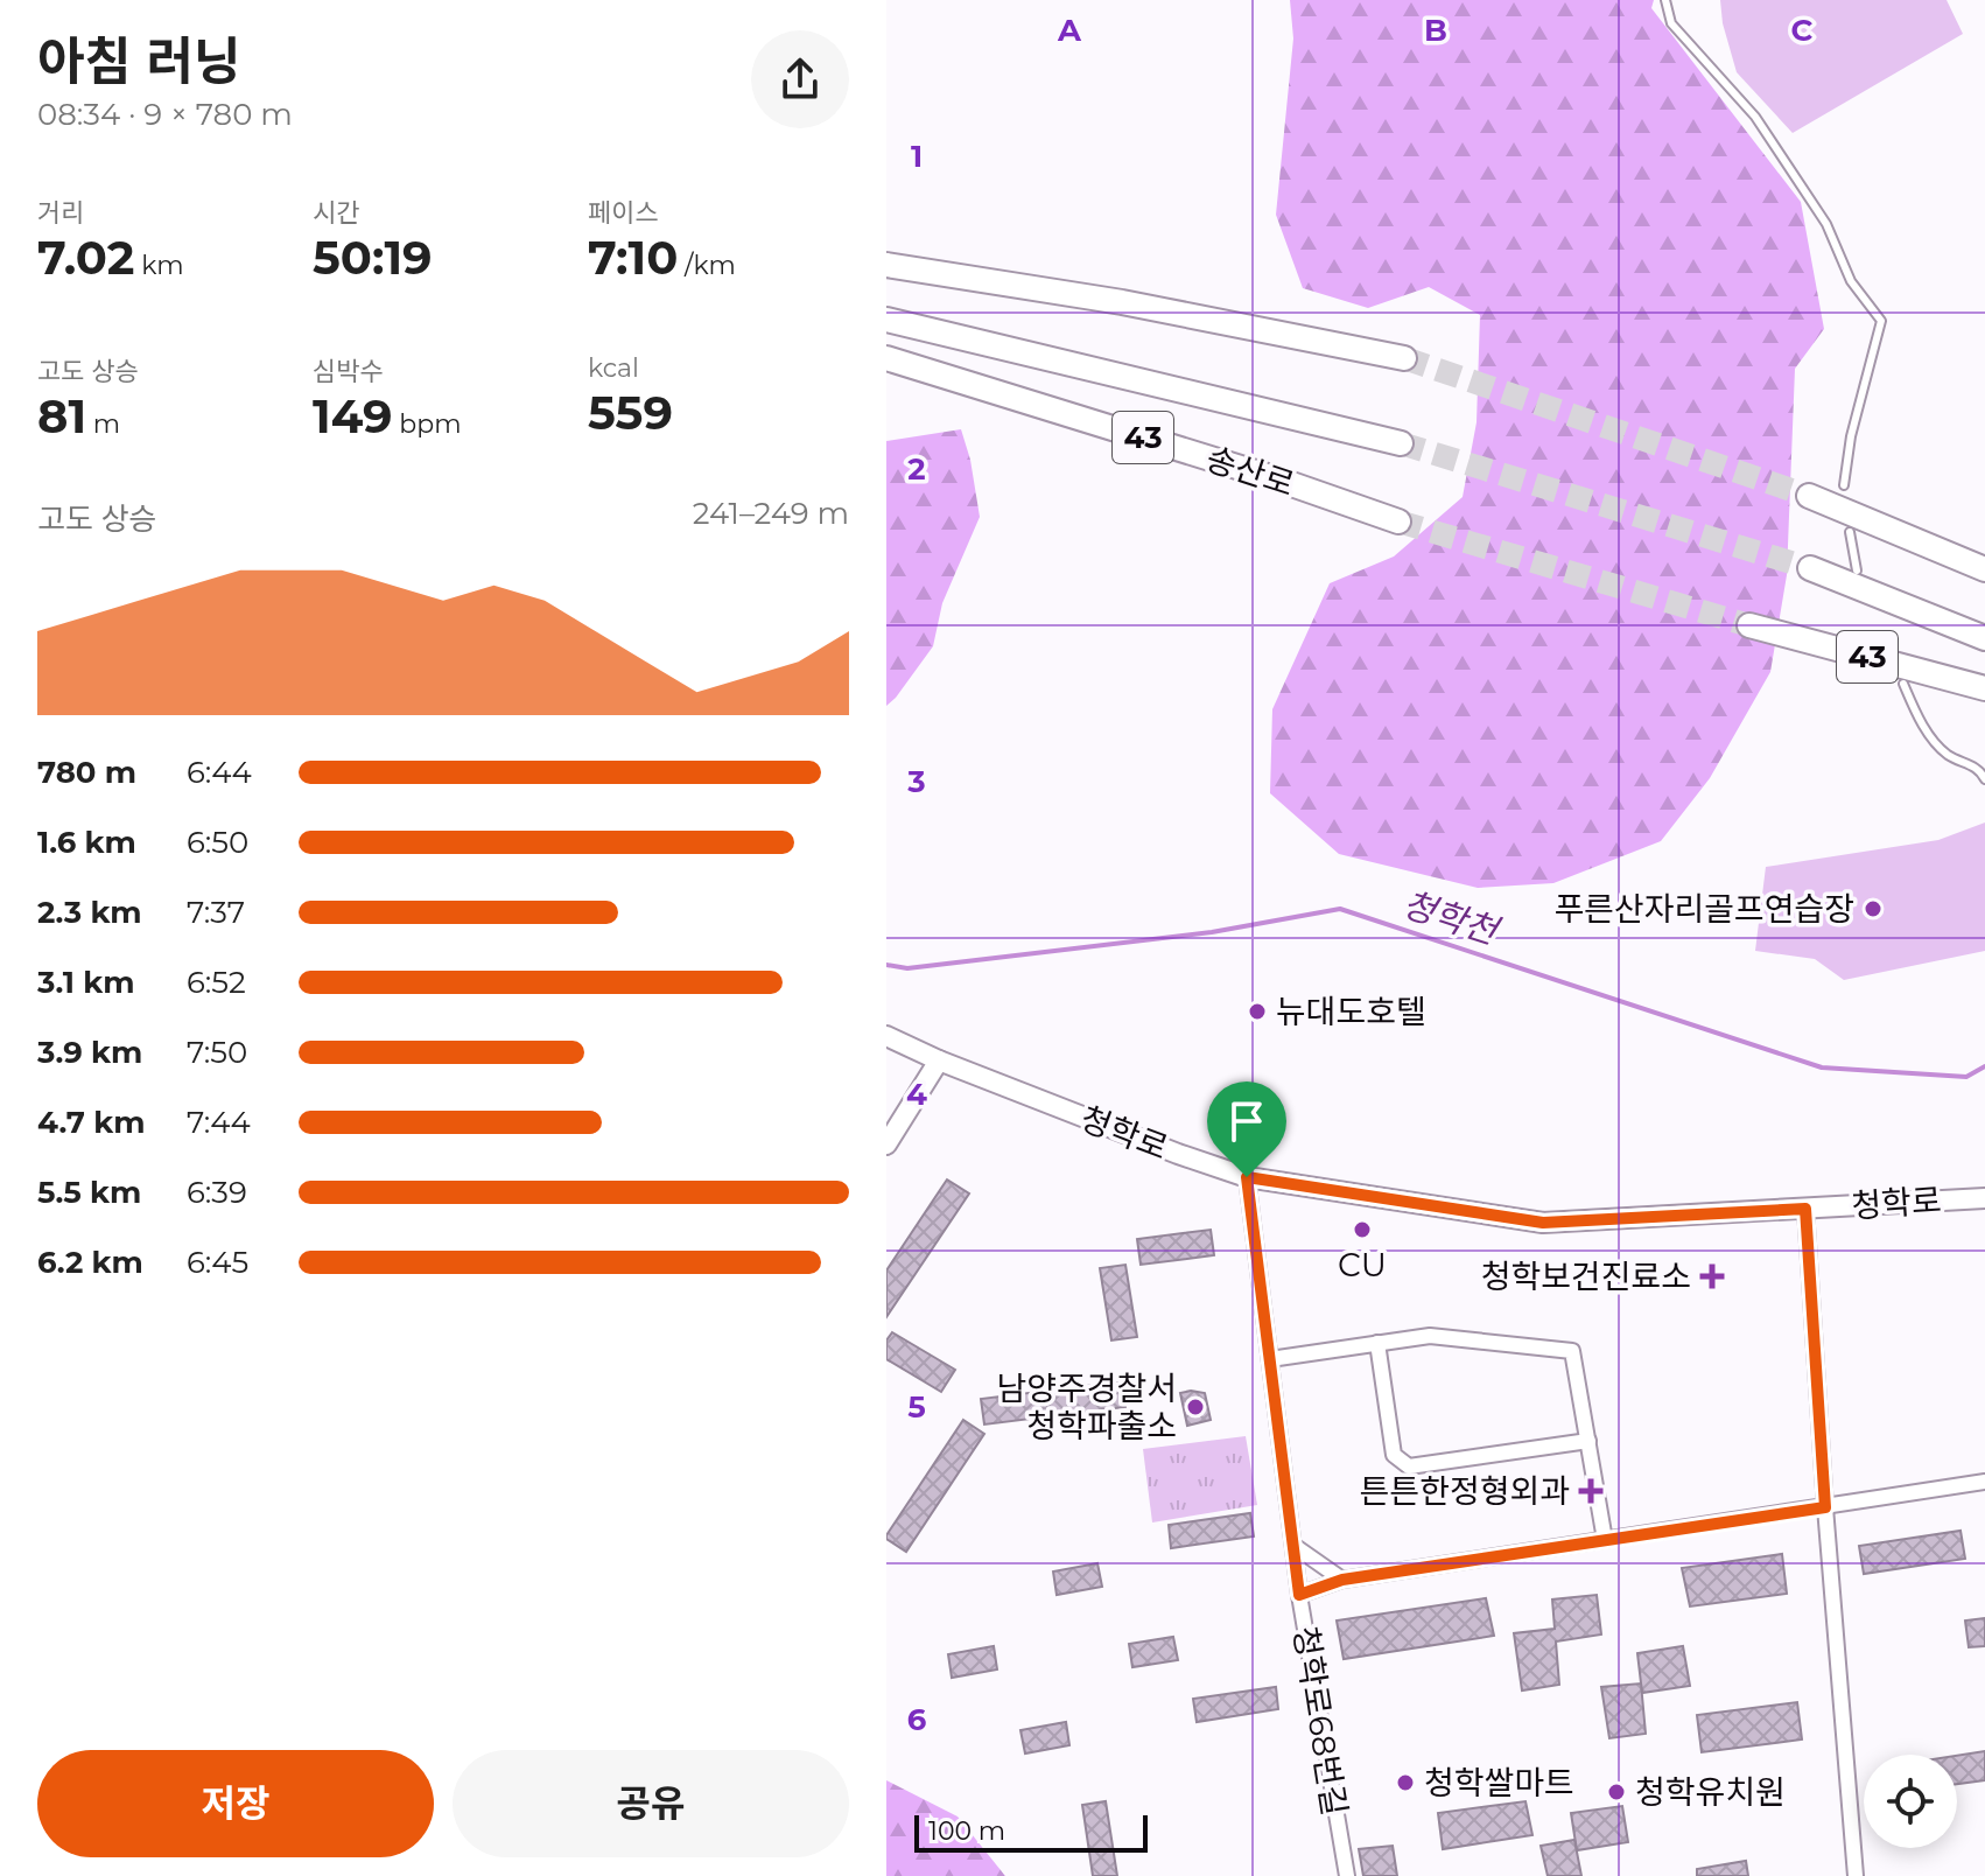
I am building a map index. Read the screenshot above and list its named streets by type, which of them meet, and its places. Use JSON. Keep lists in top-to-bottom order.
{
  "streets": {
    "main road": ["43", "송산로"],
    "street": ["청학로", "청학로68번길"]
  },
  "crossings": [
    ["청학로", "청학로68번길"]
  ],
  "water": ["청학천"],
  "places": {
    "other": [
      "푸른산자리골프연습장",
      "뉴대도호텔",
      "CU",
      "남양주경찰서 청학파출소",
      "청학쌀마트",
      "청학유치원"
    ],
    "health": ["청학보건진료소", "튼튼한정형외과"]
  },
  "scale_bar": "100 m",
  "page": {
    "heading": ["아침 러닝", "08:34 · 9 × 780 m"],
    "stats": [
      ["거리", "7.02 km"],
      ["시간", "50:19"],
      ["페이스", "7:10 /km"],
      ["고도 상승", "81 m"],
      ["심박수", "149 bpm"],
      ["kcal", "559"]
    ],
    "chart": ["고도 상승", "241–249 m"],
    "list": [
      {
        "name": "780 m",
        "note": "6:44"
      },
      {
        "name": "1.6 km",
        "note": "6:50"
      },
      {
        "name": "2.3 km",
        "note": "7:37"
      },
      {
        "name": "3.1 km",
        "note": "6:52"
      },
      {
        "name": "3.9 km",
        "note": "7:50"
      },
      {
        "name": "4.7 km",
        "note": "7:44"
      },
      {
        "name": "5.5 km",
        "note": "6:39"
      },
      {
        "name": "6.2 km",
        "note": "6:45"
      }
    ],
    "buttons": ["저장", "공유"],
    "scale": "100 m"
  },
  "grid": {
    "columns": ["A", "B", "C"],
    "rows": [
      "1",
      "2",
      "3",
      "4",
      "5",
      "6"
    ]
  }
}
